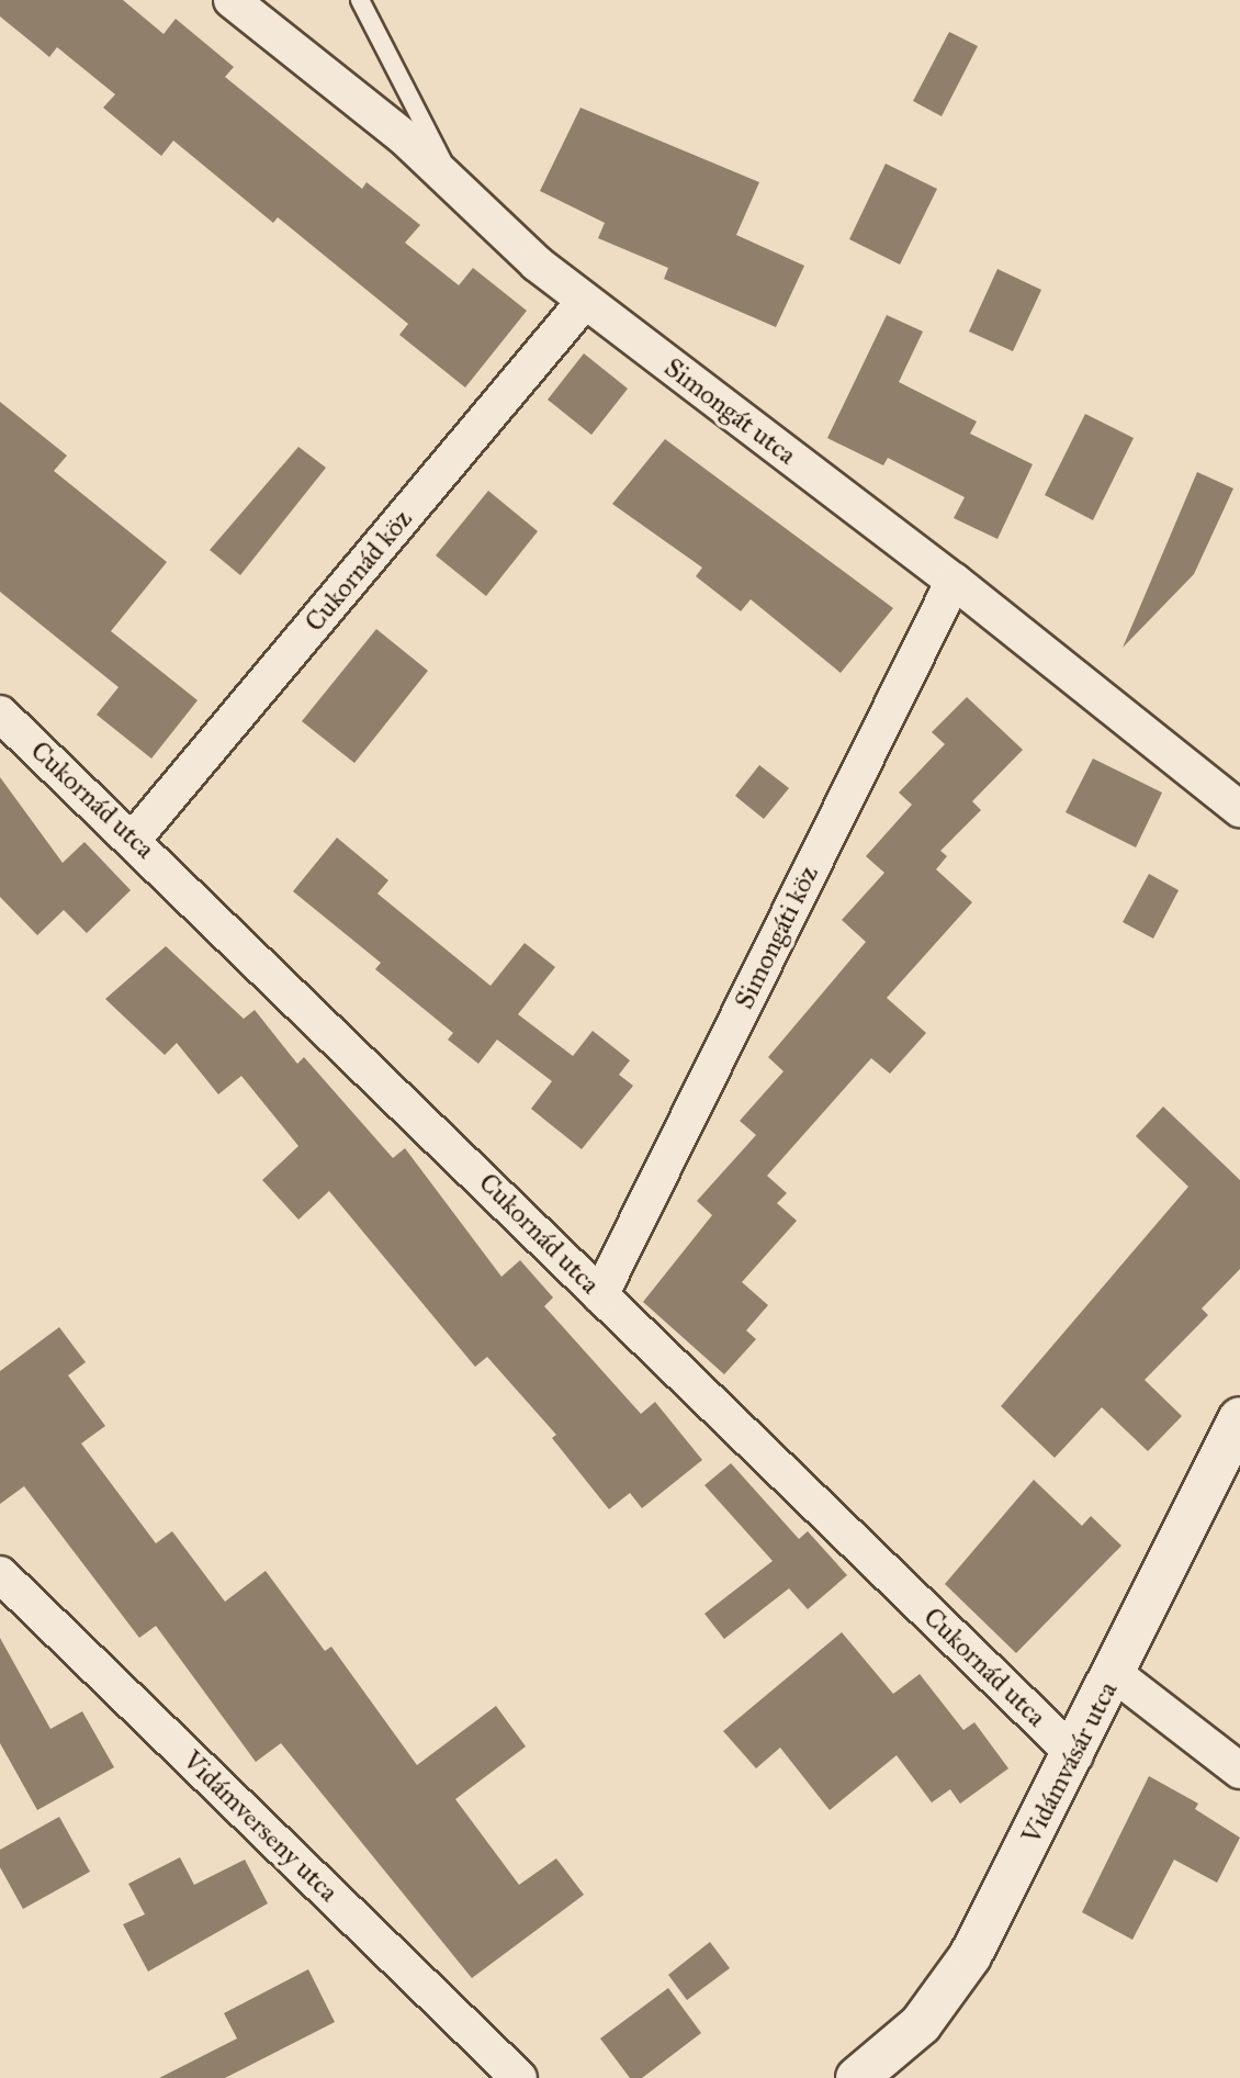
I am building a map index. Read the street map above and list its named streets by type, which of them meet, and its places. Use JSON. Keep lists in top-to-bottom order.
{
  "streets": {
    "main road": ["Vidámvásár utca"],
    "street": [
      "Simongát utca",
      "Cukornád köz",
      "Cukornád utca",
      "Simongáti köz",
      "Vidámverseny utca"
    ]
  },
  "crossings": [
    ["Simongát utca", "Cukornád köz"],
    ["Simongát utca", "Simongáti köz"],
    ["Cukornád köz", "Cukornád utca"],
    ["Cukornád utca", "Simongáti köz"],
    ["Cukornád utca", "Vidámvásár utca"]
  ]
}
